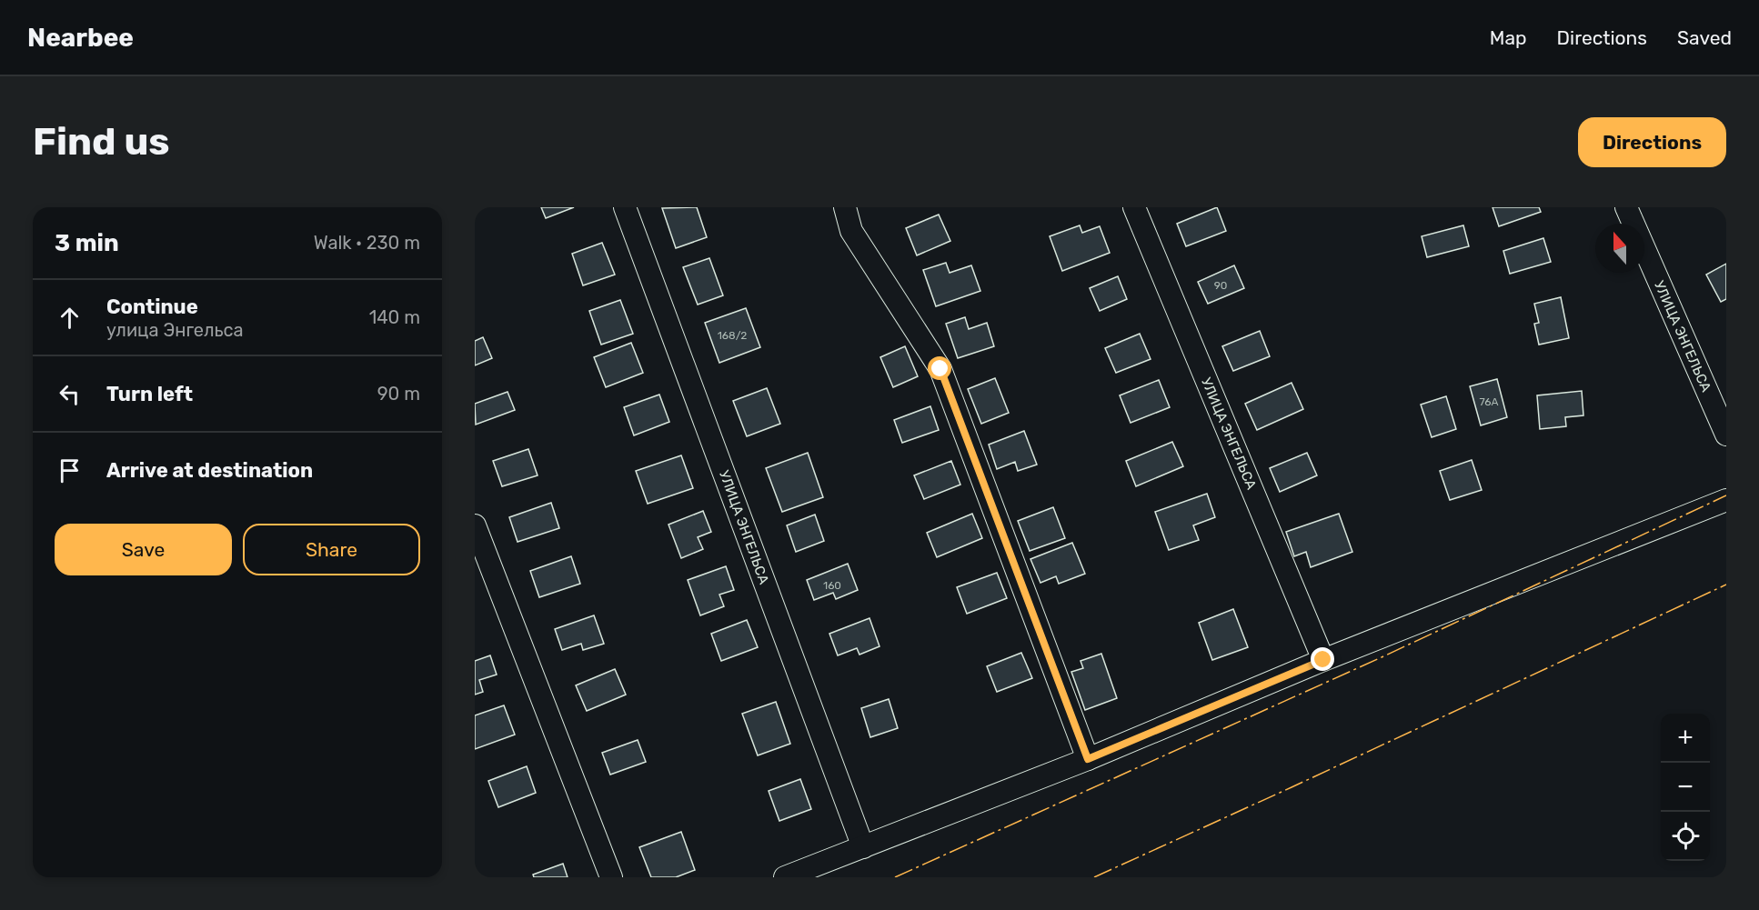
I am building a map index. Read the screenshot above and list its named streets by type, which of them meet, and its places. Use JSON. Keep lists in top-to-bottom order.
{
  "streets": {
    "street": ["УЛИЦА ЭНГЕЛЬСА"]
  },
  "house_numbers": [
    "90",
    "168/2",
    "76А",
    "160"
  ],
  "north": "top",
  "page": {
    "header": "Nearbee",
    "nav": ["Map", "Directions", "Saved"],
    "buttons": [
      "Directions",
      ["Save", "Share"]
    ],
    "title": "Find us",
    "heading": ["3 min", "Walk · 230 m"],
    "list": [
      ["Continue", "улица Энгельса", "140 m"],
      ["Turn left", "90 m"],
      "Arrive at destination"
    ],
    "map_buttons": ["+", "−"]
  }
}
